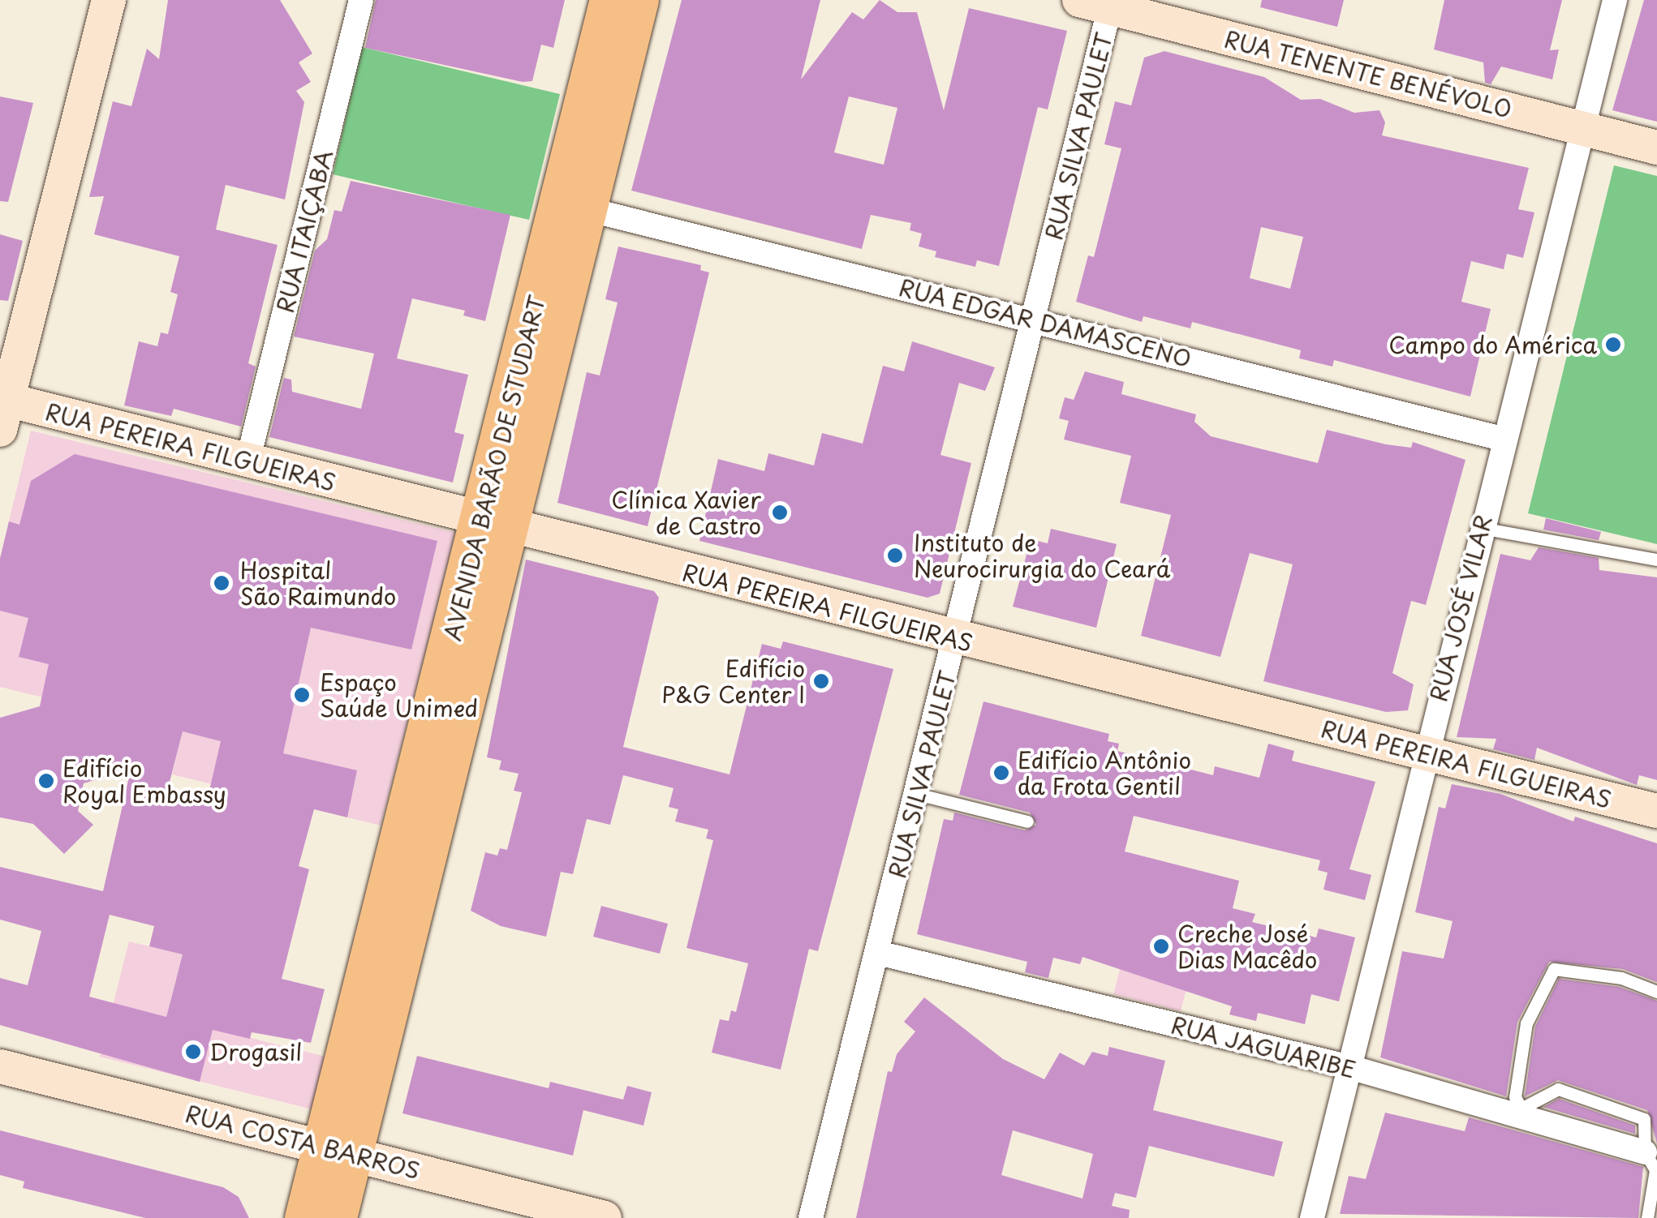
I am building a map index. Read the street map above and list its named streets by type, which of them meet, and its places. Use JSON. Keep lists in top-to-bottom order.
{
  "streets": {
    "main road": ["AVENIDA BARÃO DE STUDART"],
    "street": [
      "RUA TENENTE BENÉVOLO",
      "RUA SILVA PAULET",
      "RUA ITAIÇABA",
      "RUA EDGAR DAMASCENO",
      "RUA PEREIRA FILGUEIRAS",
      "RUA JOSÉ VILAR",
      "RUA JAGUARIBE",
      "RUA COSTA BARROS"
    ]
  },
  "crossings": [
    ["RUA TENENTE BENÉVOLO", "RUA SILVA PAULET"],
    ["RUA TENENTE BENÉVOLO", "RUA JOSÉ VILAR"],
    ["RUA SILVA PAULET", "RUA EDGAR DAMASCENO"],
    ["RUA SILVA PAULET", "RUA PEREIRA FILGUEIRAS"],
    ["RUA SILVA PAULET", "RUA JAGUARIBE"],
    ["RUA ITAIÇABA", "RUA PEREIRA FILGUEIRAS"],
    ["RUA EDGAR DAMASCENO", "AVENIDA BARÃO DE STUDART"],
    ["RUA EDGAR DAMASCENO", "RUA JOSÉ VILAR"],
    ["RUA PEREIRA FILGUEIRAS", "AVENIDA BARÃO DE STUDART"],
    ["RUA PEREIRA FILGUEIRAS", "RUA JOSÉ VILAR"],
    ["AVENIDA BARÃO DE STUDART", "RUA COSTA BARROS"],
    ["RUA JOSÉ VILAR", "RUA JAGUARIBE"]
  ],
  "places": [
    "Campo do América",
    "Clínica Xavier de Castro",
    "Instituto de Neurocirurgia do Ceará",
    "Hospital São Raimundo",
    "Edifício P&G Center I",
    "Espaço Saúde Unimed",
    "Edifício Antônio da Frota Gentil",
    "Edifício Royal Embassy",
    "Creche José Dias Macêdo",
    "Drogasil"
  ]
}
